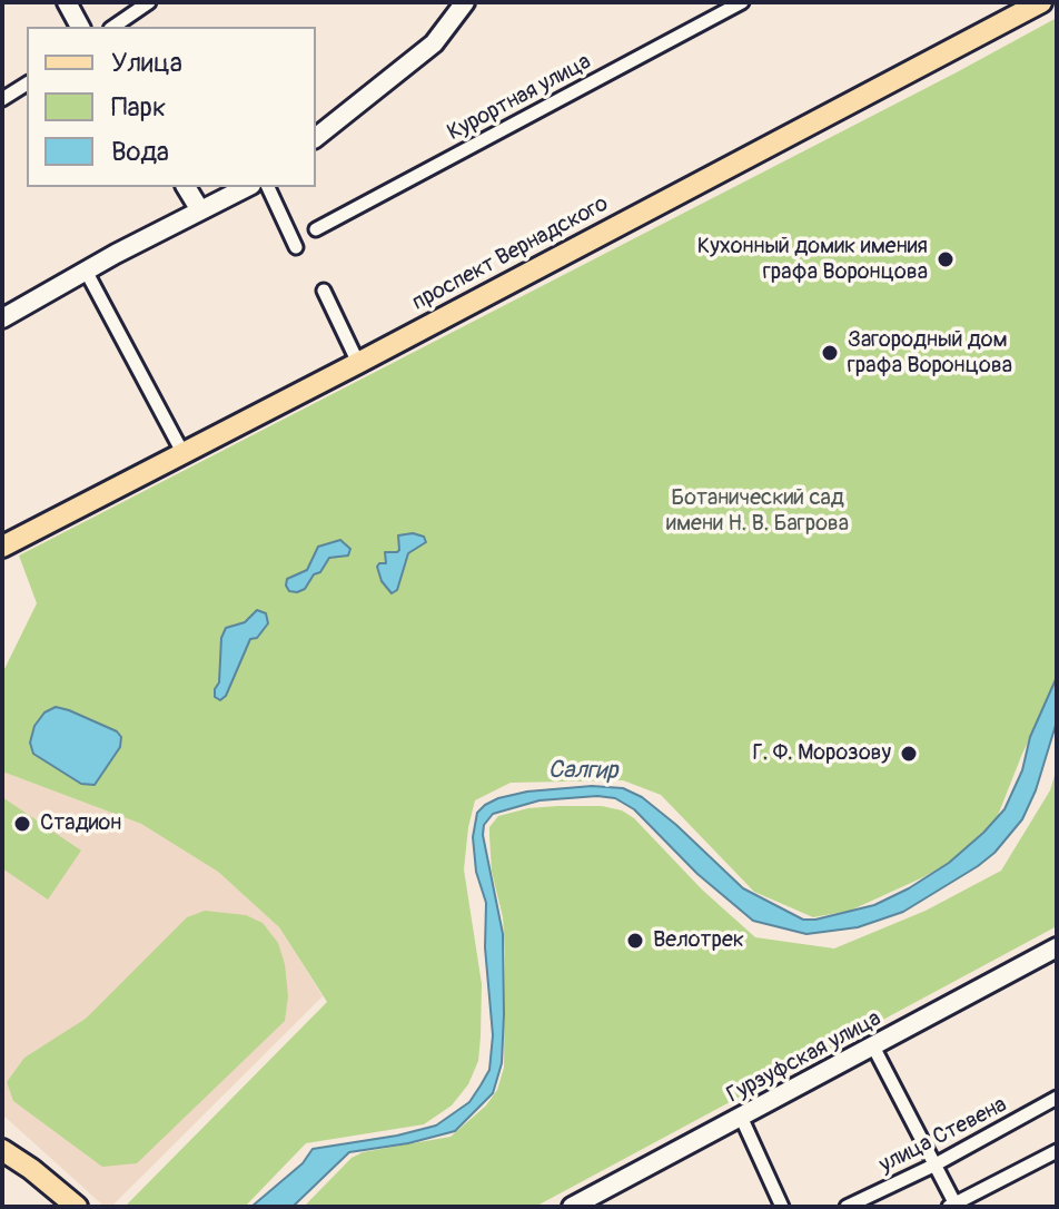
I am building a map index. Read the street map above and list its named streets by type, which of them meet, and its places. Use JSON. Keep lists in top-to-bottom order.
{
  "streets": {
    "main road": ["проспект Вернадского", "Гурзуфская улица"],
    "street": ["Курортная улица", "улица Стевена"]
  },
  "water": ["Салгир"],
  "parks": ["Ботанический сад имени Н. В. Багрова"],
  "places": [
    "Кухонный домик имения графа Воронцова",
    "Загородный дом графа Воронцова",
    "Г. Ф. Морозову",
    "Стадион",
    "Велотрек"
  ],
  "legend": ["Улица", "Парк", "Вода"]
}
